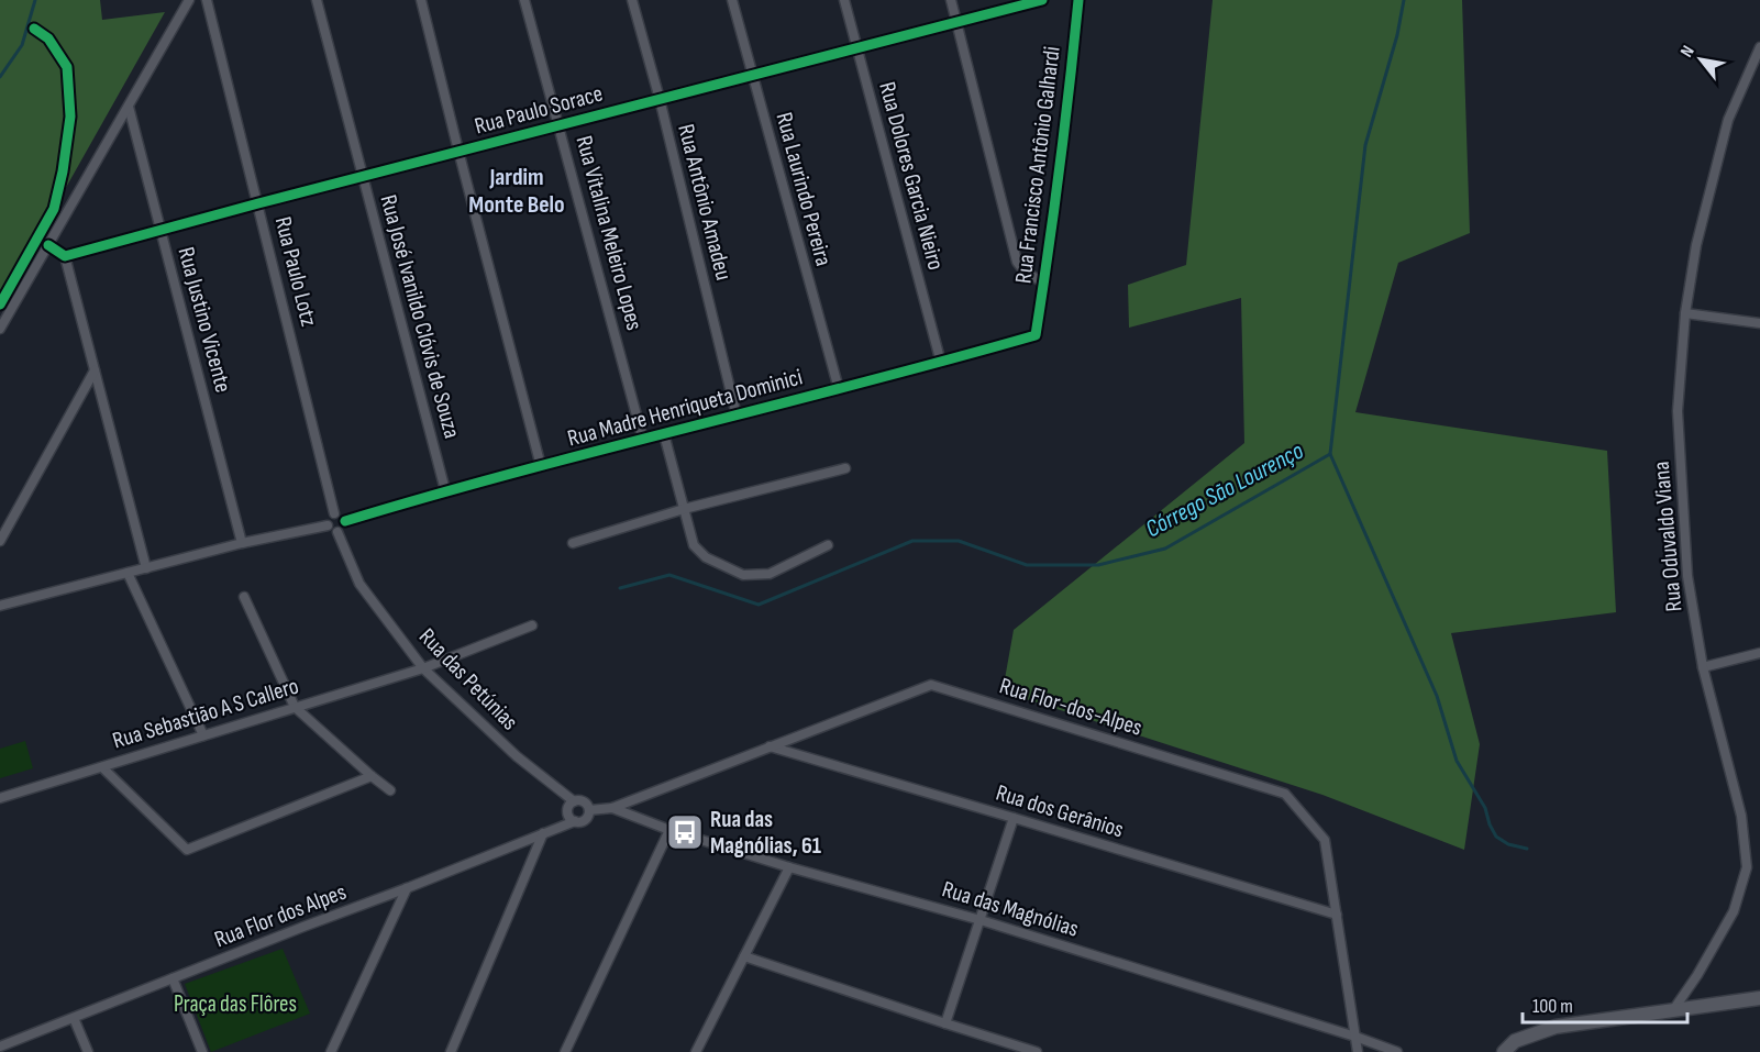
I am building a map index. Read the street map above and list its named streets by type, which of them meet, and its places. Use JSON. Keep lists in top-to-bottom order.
{
  "streets": {
    "street": [
      "Rua Paulo Sorace",
      "Rua Francisco Antônio Galhardi",
      "Rua Dolores Garcia Nieiro",
      "Rua Laurindo Pereira",
      "Rua Antônio Amadeu",
      "Rua Vitalina Meleiro Lopes",
      "Rua Paulo Lotz",
      "Rua José Ivanildo Clóvis de Souza",
      "Rua Justino Vicente",
      "Rua Madre Henriqueta Dominici",
      "Rua Oduvaldo Viana",
      "Rua das Petúnias",
      "Rua Flor-dos-Alpes",
      "Rua Sebastião A S Callero",
      "Rua dos Gerânios",
      "Rua das Magnólias",
      "Rua Flor dos Alpes"
    ]
  },
  "crossings": [
    ["Rua Paulo Sorace", "Rua Dolores Garcia Nieiro"],
    ["Rua Paulo Sorace", "Rua Laurindo Pereira"],
    ["Rua Paulo Sorace", "Rua Antônio Amadeu"],
    ["Rua Paulo Sorace", "Rua Vitalina Meleiro Lopes"],
    ["Rua Paulo Sorace", "Rua Paulo Lotz"],
    ["Rua Paulo Sorace", "Rua José Ivanildo Clóvis de Souza"],
    ["Rua Paulo Sorace", "Rua Justino Vicente"],
    ["Rua Francisco Antônio Galhardi", "Rua Madre Henriqueta Dominici"],
    ["Rua Dolores Garcia Nieiro", "Rua Madre Henriqueta Dominici"],
    ["Rua Laurindo Pereira", "Rua Madre Henriqueta Dominici"],
    ["Rua Antônio Amadeu", "Rua Madre Henriqueta Dominici"],
    ["Rua Vitalina Meleiro Lopes", "Rua Madre Henriqueta Dominici"],
    ["Rua Paulo Lotz", "Rua Madre Henriqueta Dominici"],
    ["Rua Paulo Lotz", "Rua das Petúnias"],
    ["Rua José Ivanildo Clóvis de Souza", "Rua Madre Henriqueta Dominici"],
    ["Rua Madre Henriqueta Dominici", "Rua das Petúnias"],
    ["Rua das Petúnias", "Rua Flor-dos-Alpes"],
    ["Rua das Petúnias", "Rua Sebastião A S Callero"],
    ["Rua das Petúnias", "Rua Flor dos Alpes"],
    ["Rua Flor-dos-Alpes", "Rua dos Gerânios"],
    ["Rua Flor-dos-Alpes", "Rua das Magnólias"],
    ["Rua Flor-dos-Alpes", "Rua Flor dos Alpes"]
  ],
  "districts": ["Jardim Monte Belo"],
  "water": ["Córrego São Lourenço"],
  "parks": ["Praça das Flôres"],
  "places": {
    "bus stop": ["Rua das Magnólias, 61"]
  },
  "scale_bar": "100 m",
  "north": "top left"
}
